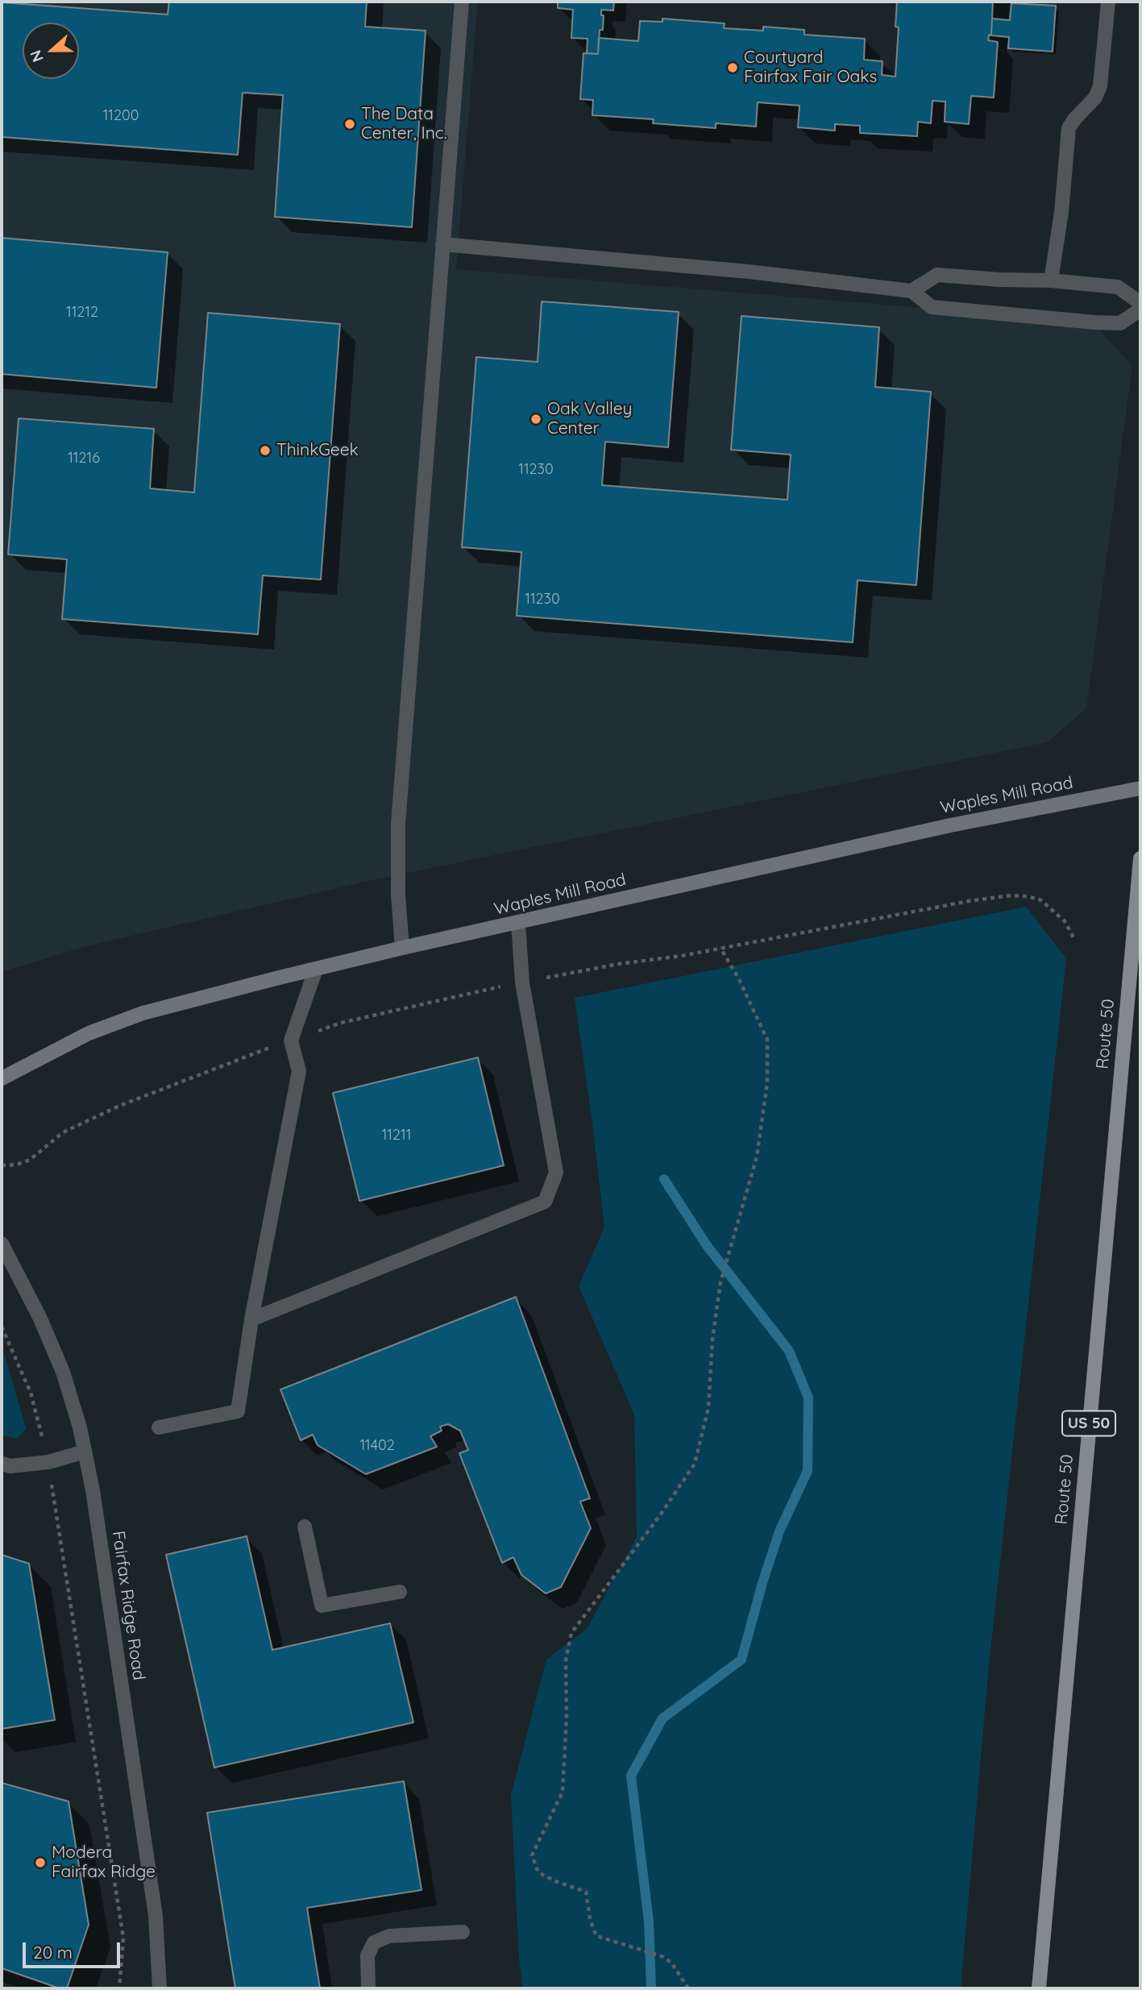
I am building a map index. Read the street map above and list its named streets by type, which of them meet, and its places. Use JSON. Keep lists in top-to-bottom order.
{
  "streets": {
    "main road": ["Waples Mill Road", "Route 50", "US 50"],
    "street": ["Fairfax Ridge Road"]
  },
  "places": [
    "Courtyard Fairfax Fair Oaks",
    "The Data Center, Inc.",
    "Oak Valley Center",
    "ThinkGeek",
    "Modera Fairfax Ridge"
  ],
  "house_numbers": [
    "11200",
    "11212",
    "11216",
    "11230",
    "11230",
    "11211",
    "11402"
  ],
  "scale_bar": "20 m",
  "north": "left"
}
